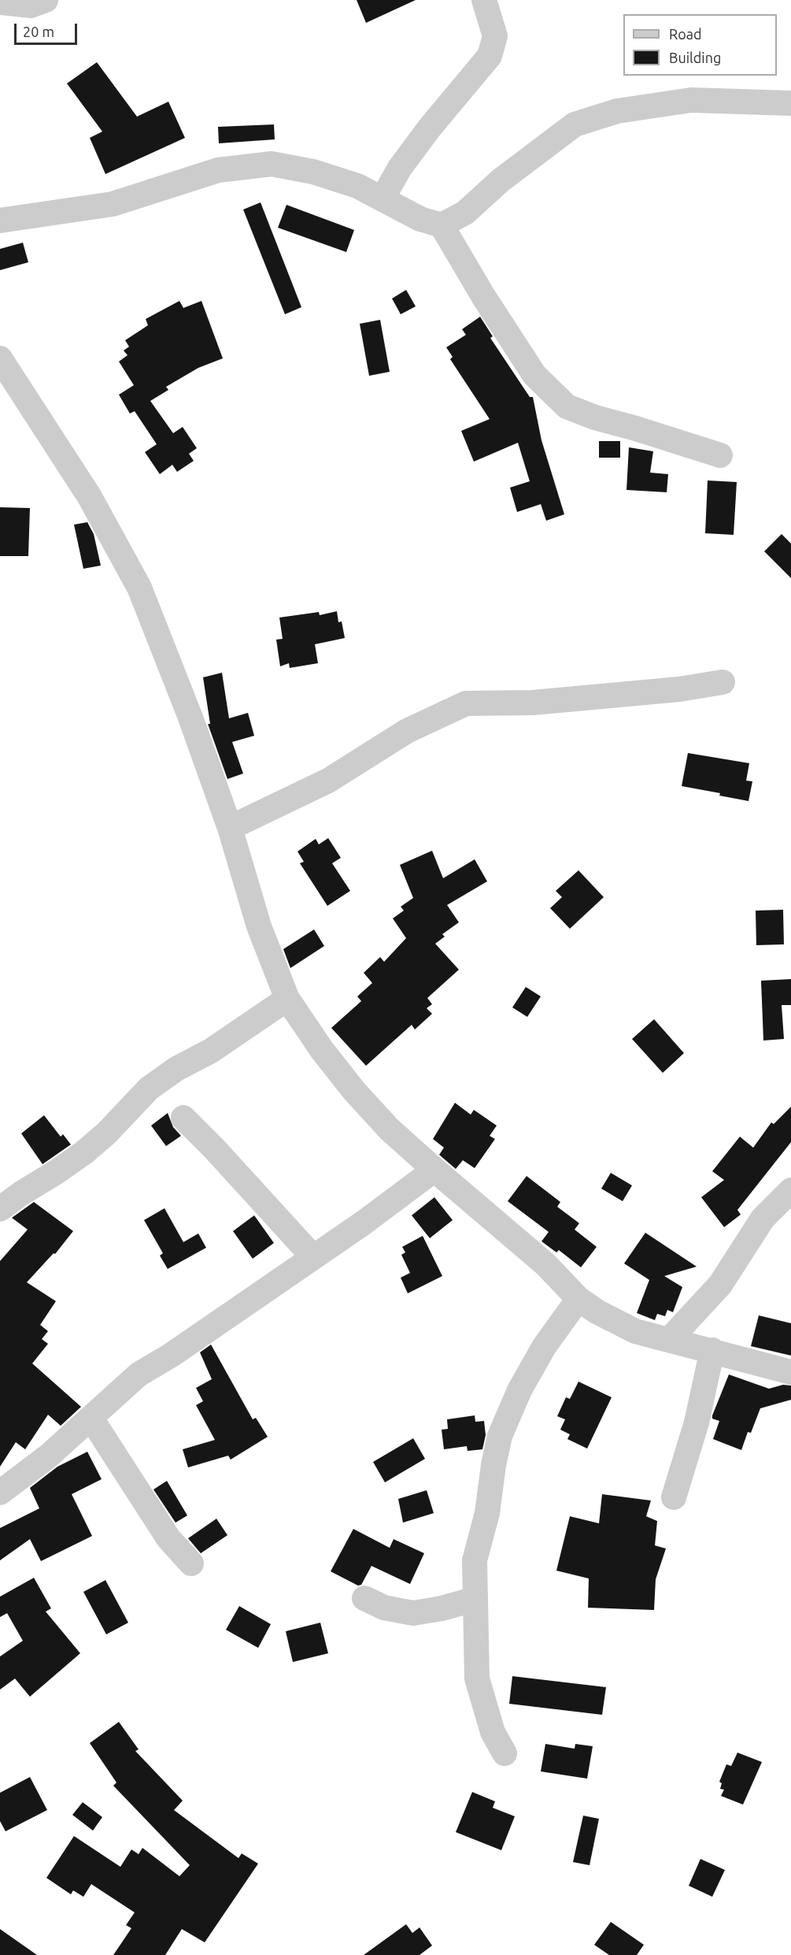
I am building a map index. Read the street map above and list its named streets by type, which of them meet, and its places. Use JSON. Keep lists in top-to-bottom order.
{
  "legend": ["Road", "Building"],
  "scale_bar": "20 m"
}
